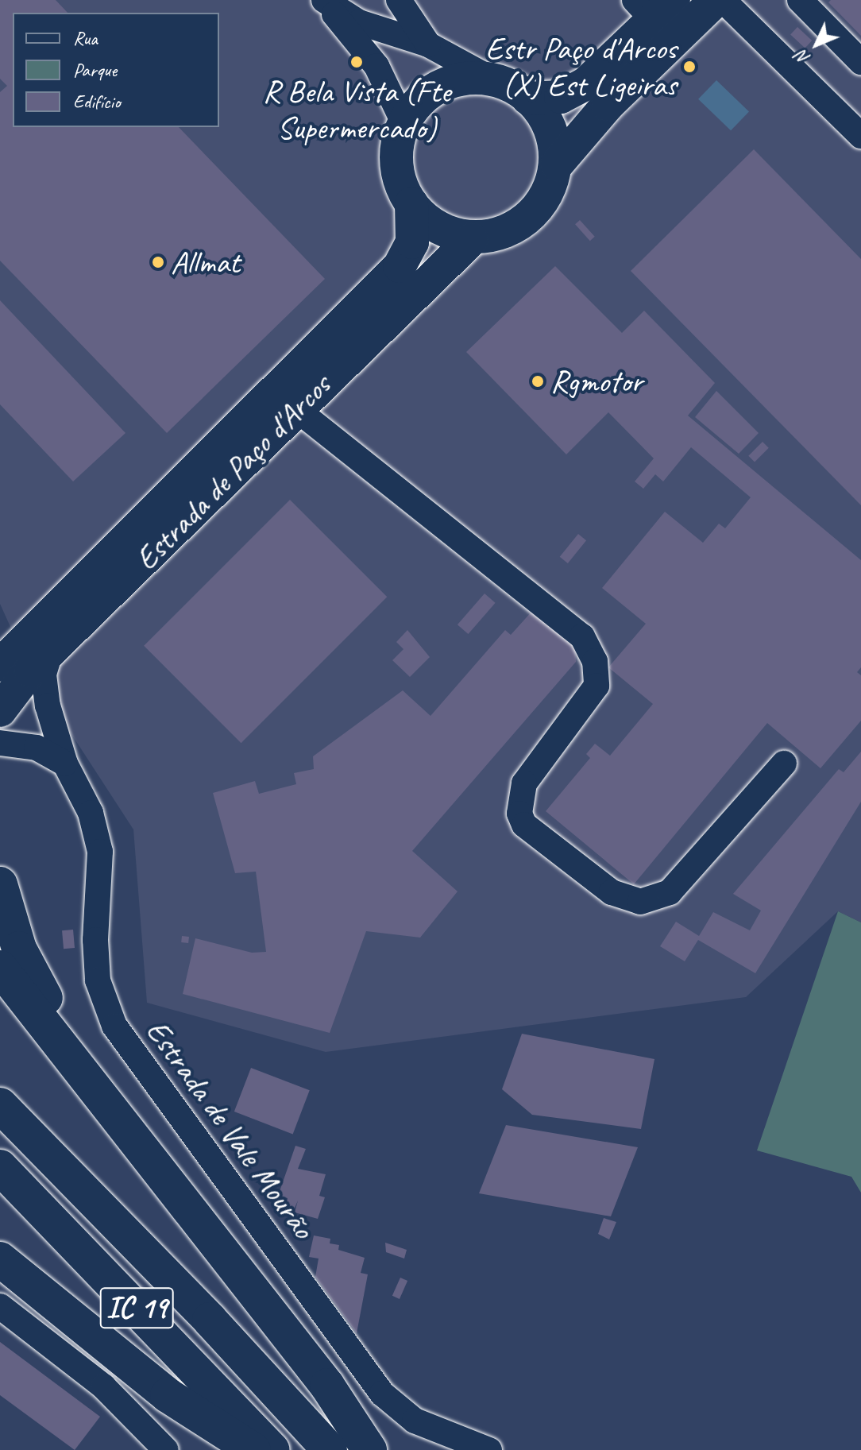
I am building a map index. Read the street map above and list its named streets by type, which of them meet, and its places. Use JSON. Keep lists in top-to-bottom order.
{
  "streets": {
    "highway": ["IC 19"],
    "main road": ["Estrada de Paço d'Arcos"],
    "street": ["Estrada de Vale Mourão"]
  },
  "crossings": [
    ["Estrada de Paço d'Arcos", "Estrada de Vale Mourão"]
  ],
  "places": [
    "R Bela Vista (Fte Supermercado)",
    "Estr Paço d'Arcos (X) Est Ligeiras",
    "Allmat",
    "Rgmotor"
  ],
  "legend": ["Rua", "Parque", "Edifício"],
  "north": "bottom left"
}
